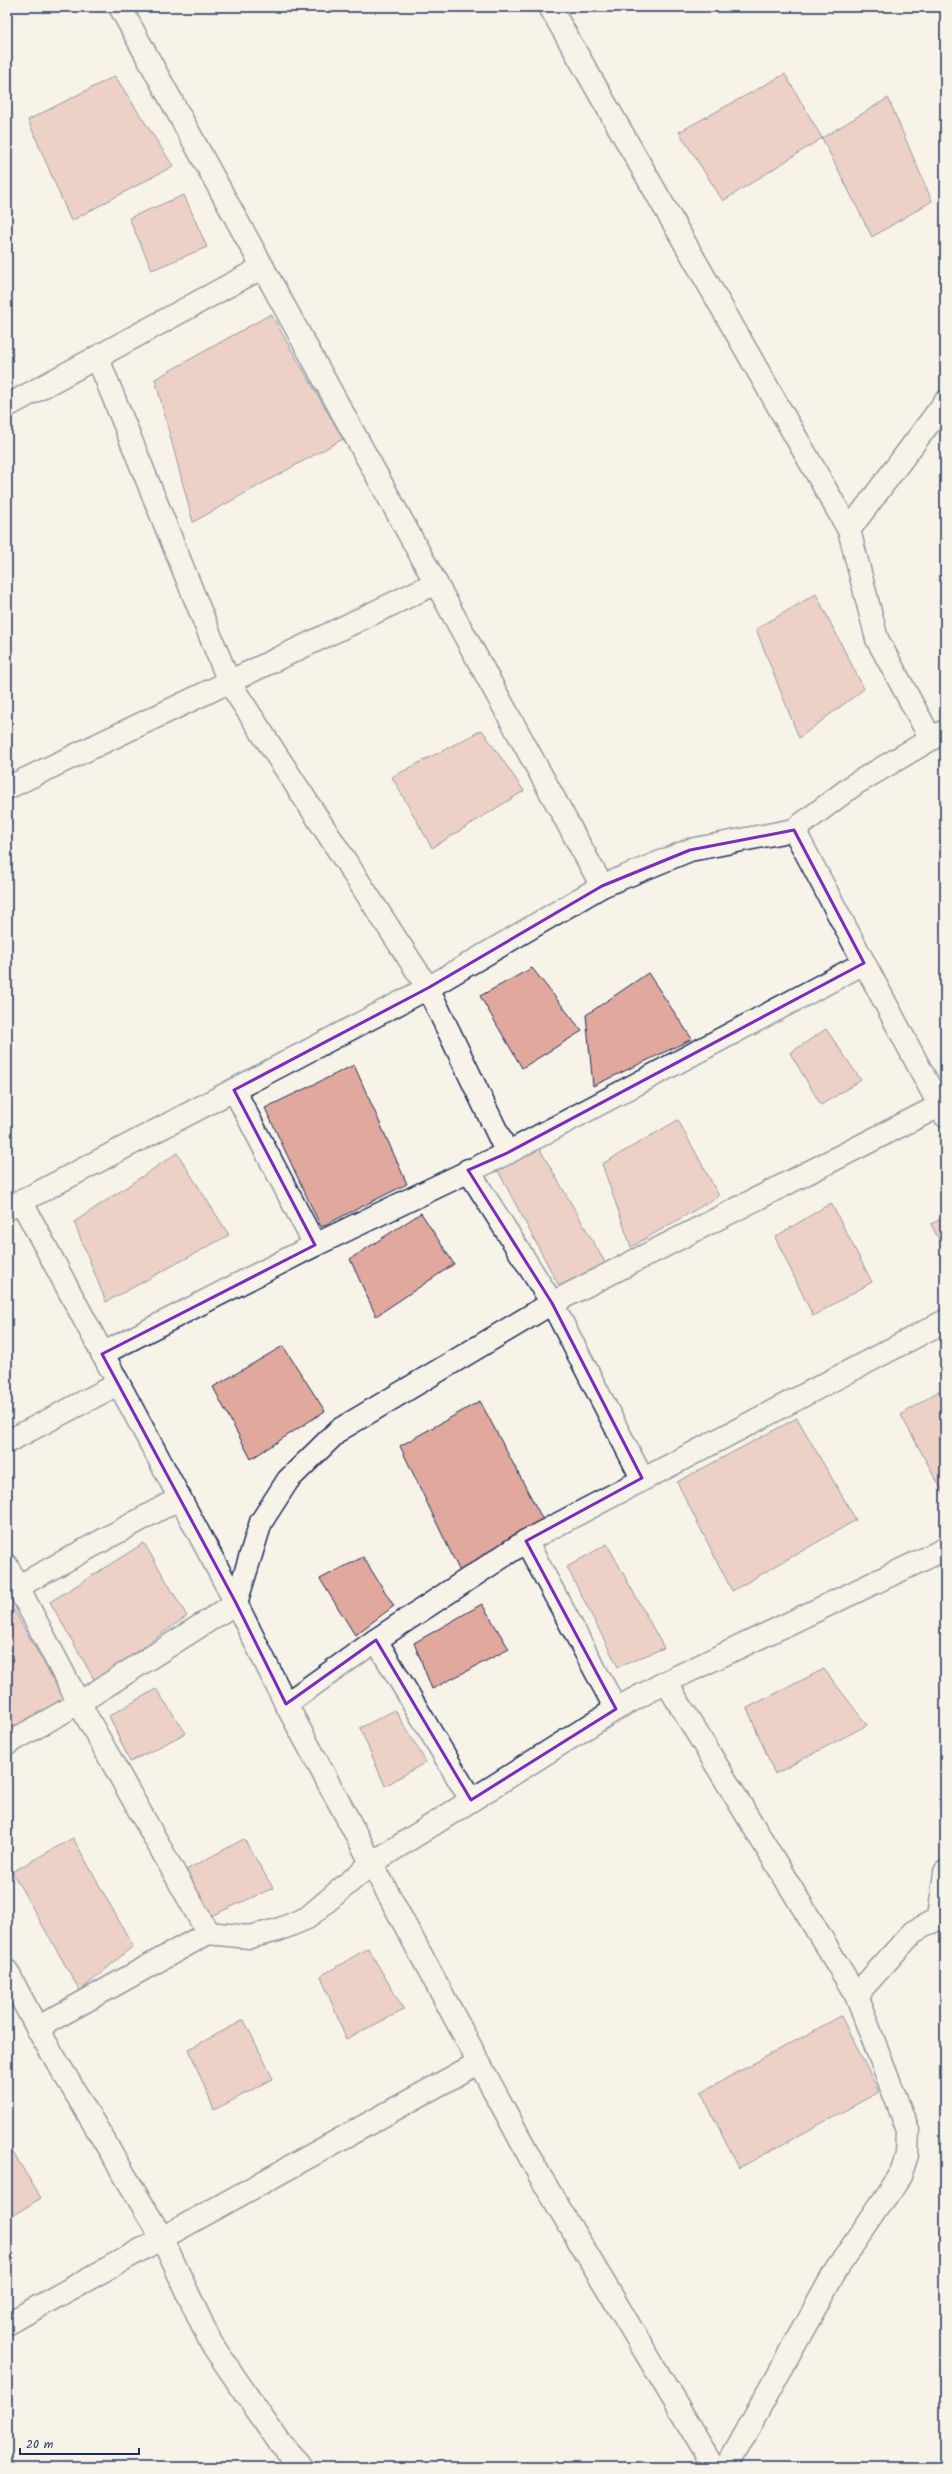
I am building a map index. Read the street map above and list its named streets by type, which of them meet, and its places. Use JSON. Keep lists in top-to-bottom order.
{
  "scale_bar": "20 m"
}
